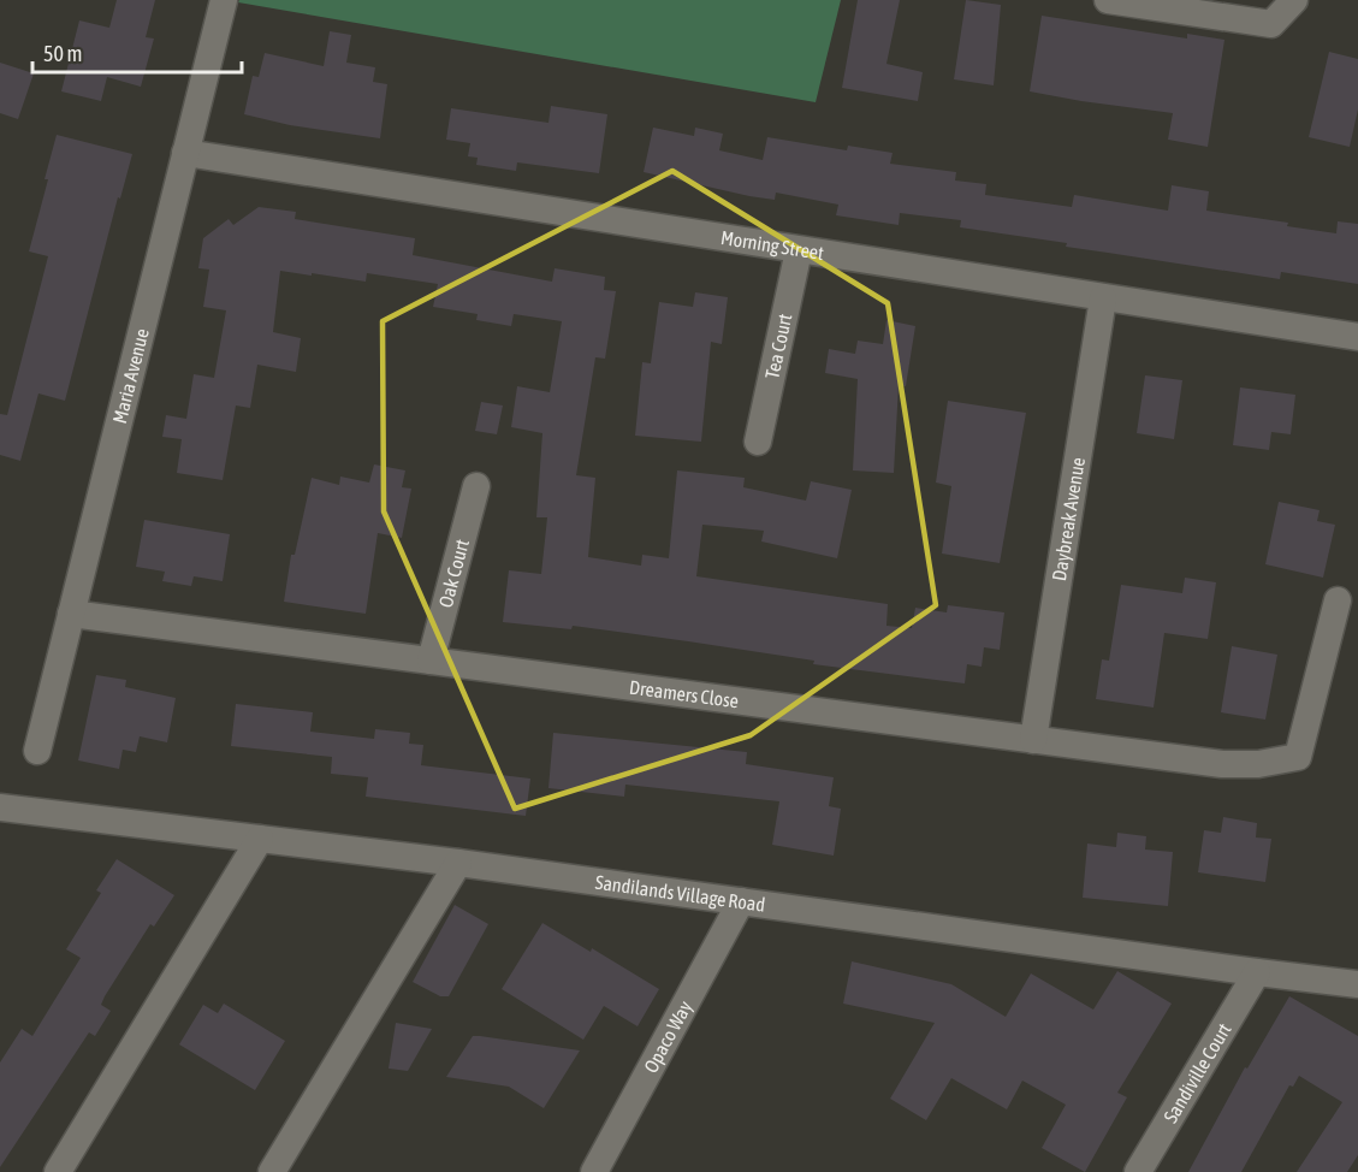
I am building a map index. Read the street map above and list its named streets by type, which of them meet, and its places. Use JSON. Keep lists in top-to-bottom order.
{
  "streets": {
    "street": [
      "Morning Street",
      "Tea Court",
      "Maria Avenue",
      "Daybreak Avenue",
      "Oak Court",
      "Dreamers Close",
      "Sandilands Village Road",
      "Opaco Way",
      "Sandiville Court"
    ]
  },
  "crossings": [
    ["Morning Street", "Tea Court"],
    ["Morning Street", "Maria Avenue"],
    ["Morning Street", "Daybreak Avenue"],
    ["Maria Avenue", "Dreamers Close"],
    ["Daybreak Avenue", "Dreamers Close"],
    ["Oak Court", "Dreamers Close"],
    ["Sandilands Village Road", "Opaco Way"],
    ["Sandilands Village Road", "Sandiville Court"]
  ],
  "scale_bar": "50 m"
}
